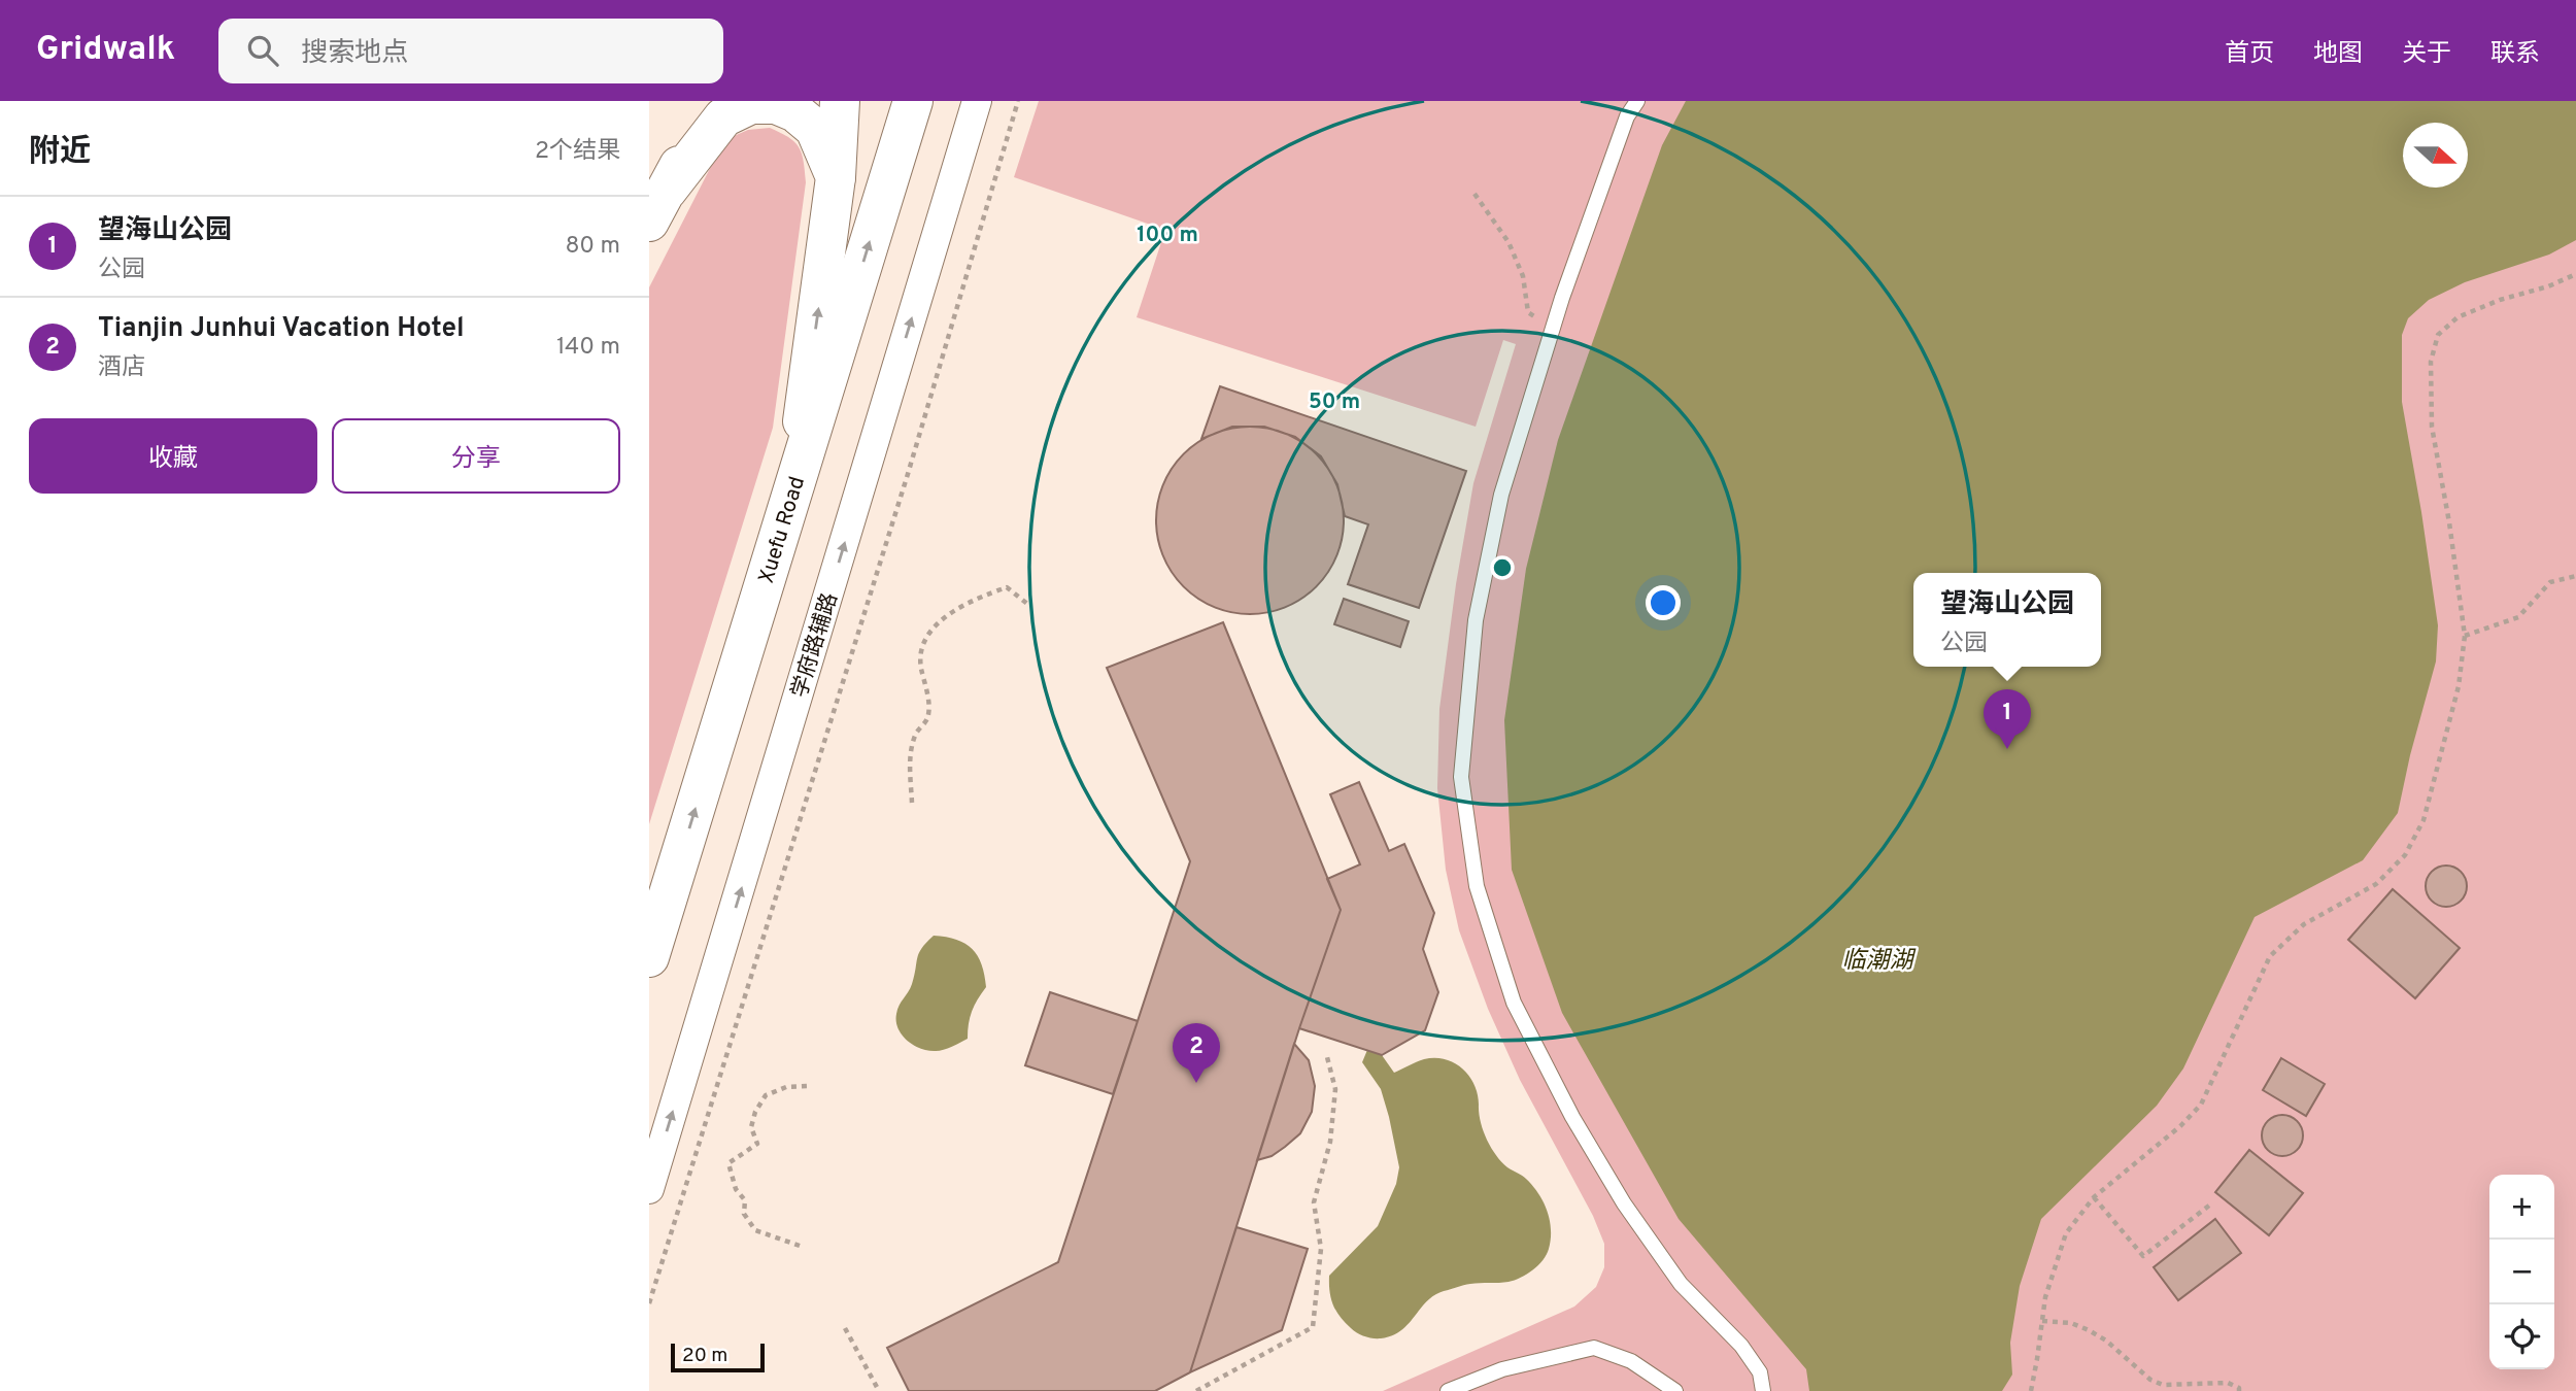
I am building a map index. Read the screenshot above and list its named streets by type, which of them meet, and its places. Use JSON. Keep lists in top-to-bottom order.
{
  "streets": {
    "main road": ["Xuefu Road"],
    "street": ["学府路辅路"]
  },
  "one_way": ["学府路辅路"],
  "water": ["临潮湖"],
  "scale_bar": "20 m",
  "north": "right",
  "page": {
    "header": "Gridwalk",
    "search": "搜索地点",
    "nav": [
      "首页",
      "地图",
      "关于",
      "联系"
    ],
    "heading": ["附近", "2个结果"],
    "list": [
      {
        "mark": "1",
        "name": "望海山公园",
        "note": "公园",
        "value": "80 m"
      },
      {
        "mark": "2",
        "name": "Tianjin Junhui Vacation Hotel",
        "note": "酒店",
        "value": "140 m"
      }
    ],
    "buttons": ["收藏", "分享"],
    "popup": ["望海山公园", "公园"],
    "pins": ["1", "2"],
    "map_buttons": ["+", "−"],
    "scale": "20 m"
  },
  "rings": ["100 m", "50 m"]
}
